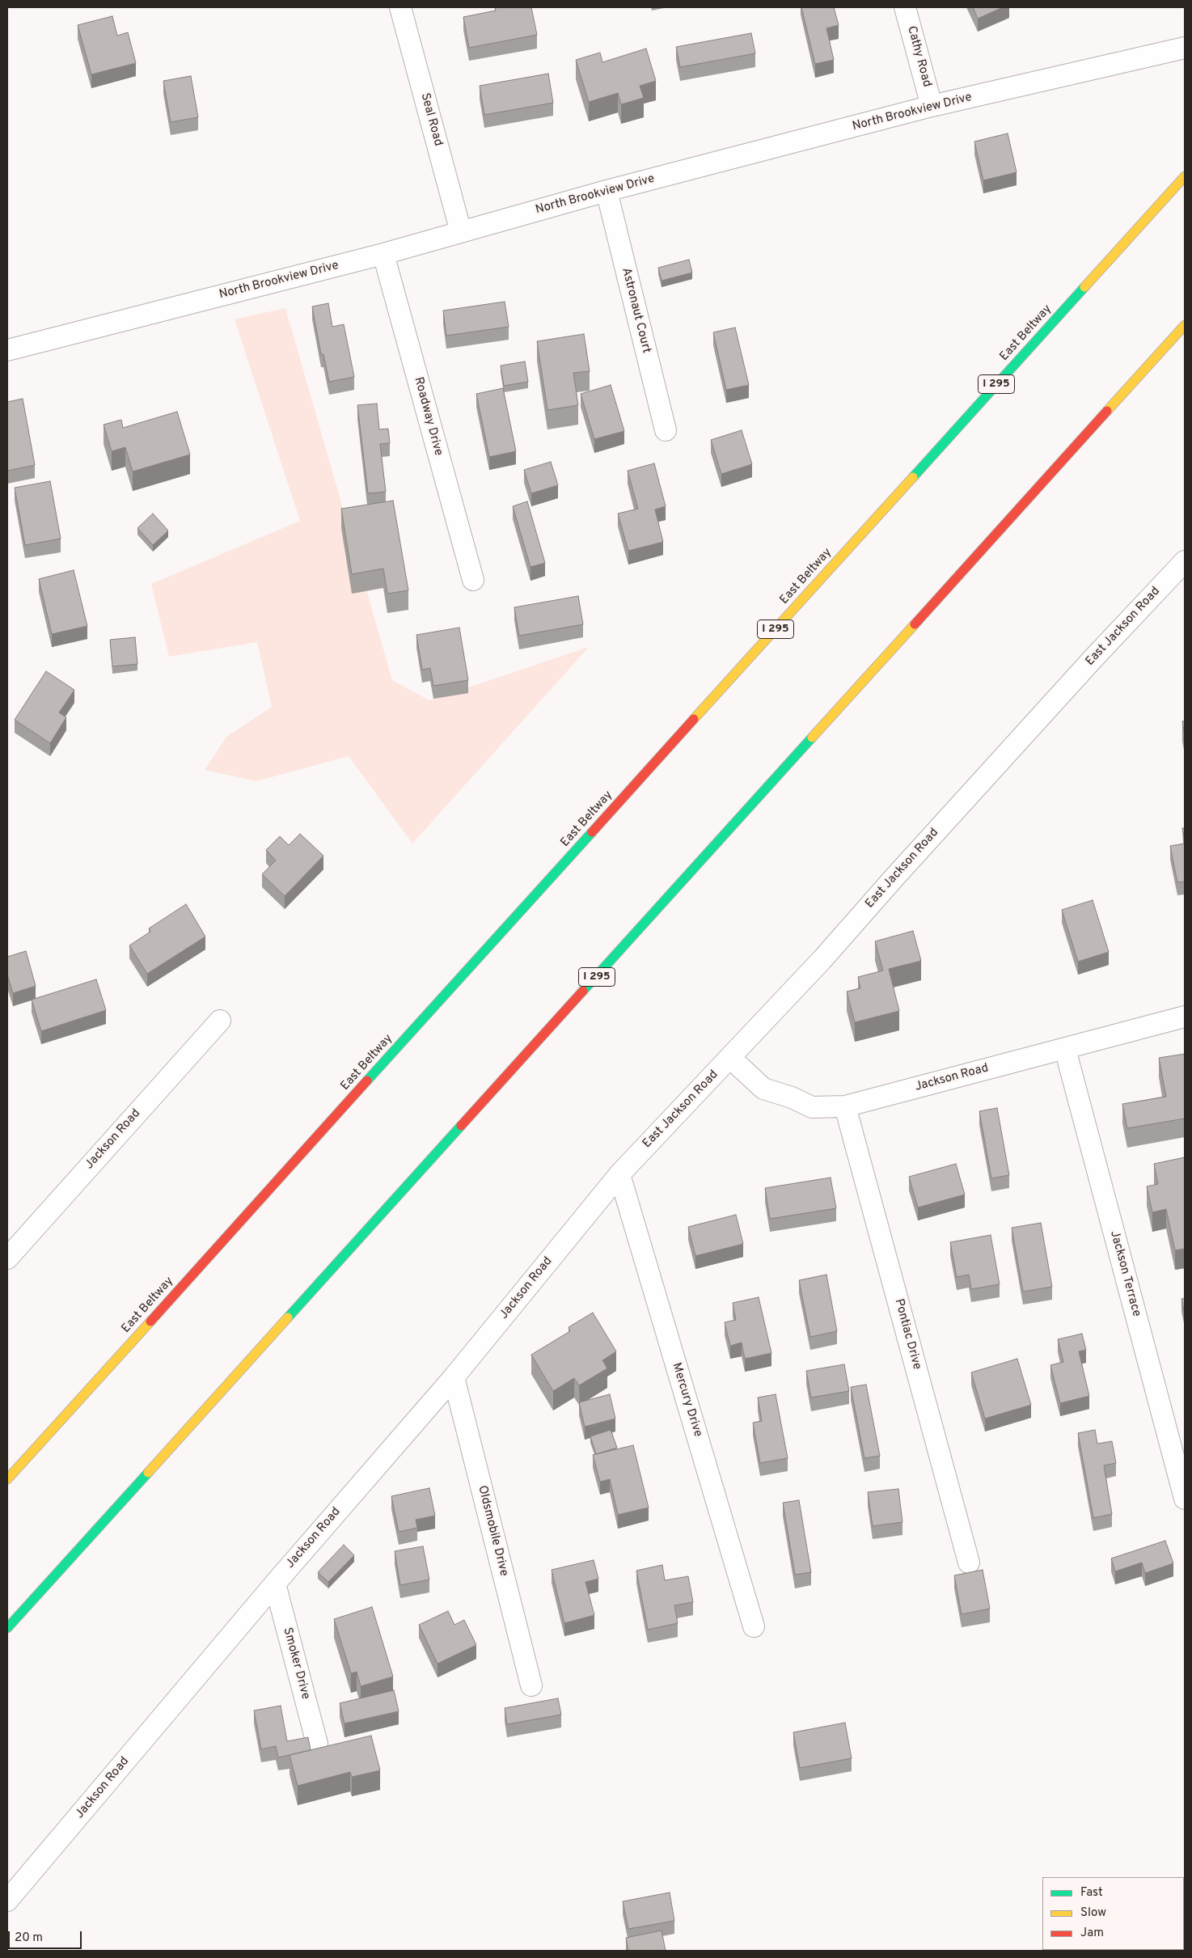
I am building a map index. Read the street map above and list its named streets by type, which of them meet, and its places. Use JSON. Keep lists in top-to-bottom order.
{
  "streets": {
    "highway": ["East Beltway", "I 295"],
    "street": [
      "Cathy Road",
      "North Brookview Drive",
      "Seal Road",
      "Astronaut Court",
      "Roadway Drive",
      "East Jackson Road",
      "Jackson Road",
      "Jackson Terrace",
      "Pontiac Drive",
      "Mercury Drive",
      "Oldsmobile Drive",
      "Smoker Drive"
    ]
  },
  "crossings": [
    ["Cathy Road", "North Brookview Drive"],
    ["North Brookview Drive", "Seal Road"],
    ["North Brookview Drive", "Astronaut Court"],
    ["North Brookview Drive", "Roadway Drive"],
    ["East Jackson Road", "Jackson Road"],
    ["East Jackson Road", "Mercury Drive"],
    ["Jackson Road", "Jackson Terrace"],
    ["Jackson Road", "Pontiac Drive"],
    ["Jackson Road", "Mercury Drive"],
    ["Jackson Road", "Oldsmobile Drive"],
    ["Jackson Road", "Smoker Drive"]
  ],
  "legend": ["Fast", "Slow", "Jam"],
  "scale_bar": "20 m"
}
